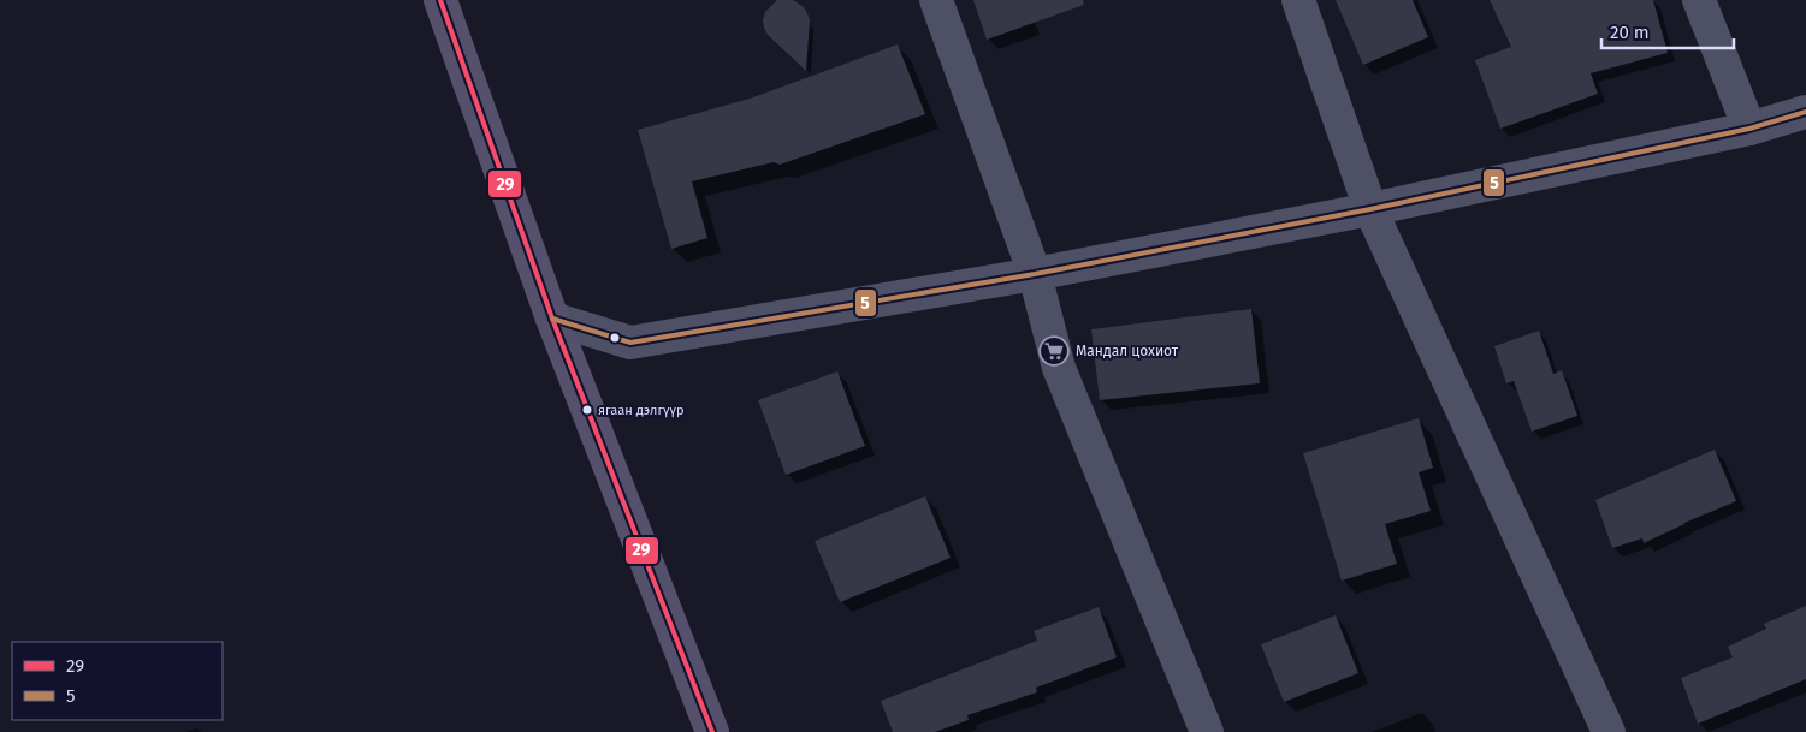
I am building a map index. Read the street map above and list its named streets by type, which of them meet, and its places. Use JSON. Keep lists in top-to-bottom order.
{
  "places": {
    "supermarket": ["Мандал цохиот"],
    "other": ["ягаан дэлгүүр"]
  },
  "lines": ["transit line 29", "transit line 5"],
  "legend": ["29", "5"],
  "scale_bar": "20 m"
}
